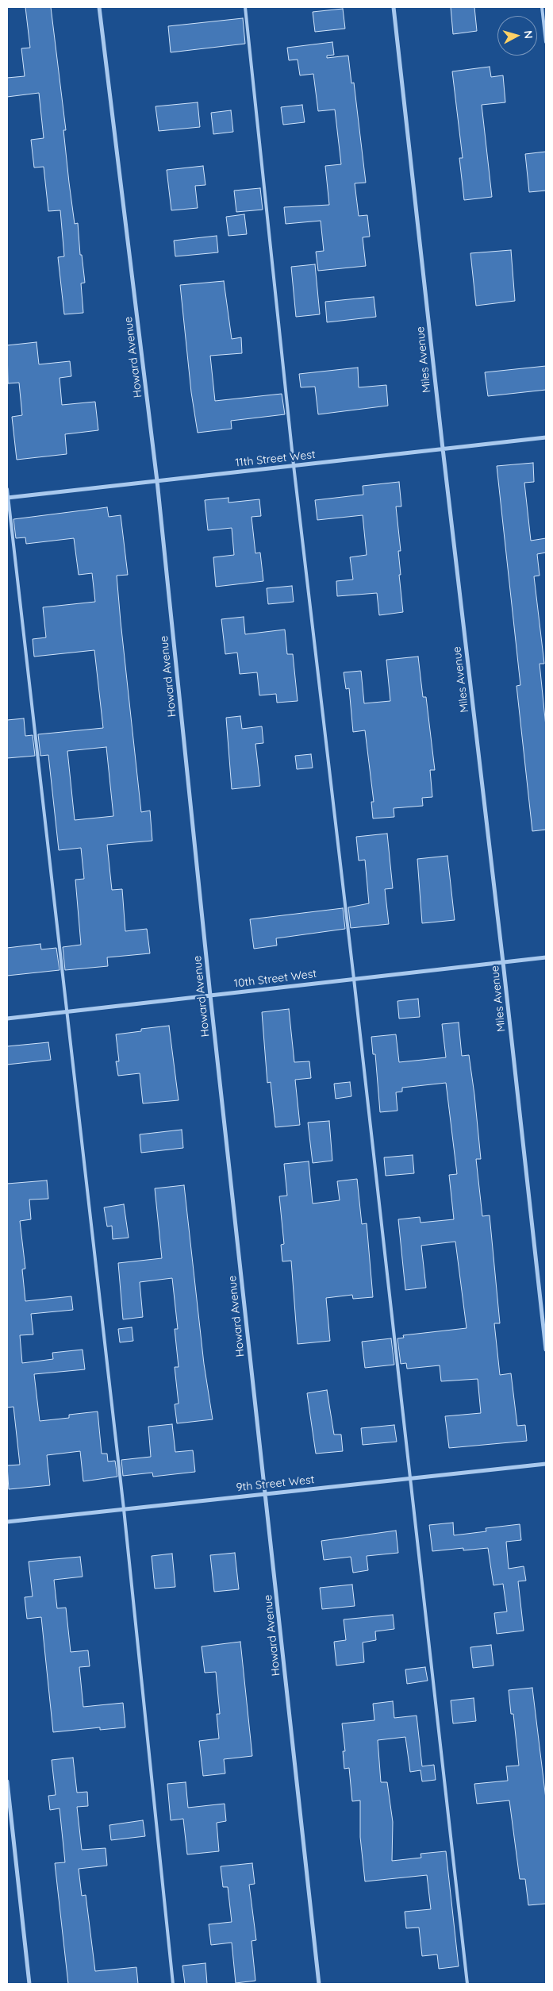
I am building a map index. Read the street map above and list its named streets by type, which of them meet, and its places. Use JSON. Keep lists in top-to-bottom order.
{
  "streets": {
    "street": [
      "Howard Avenue",
      "Miles Avenue",
      "11th Street West",
      "10th Street West",
      "9th Street West"
    ]
  },
  "crossings": [
    ["Howard Avenue", "11th Street West"],
    ["Howard Avenue", "10th Street West"],
    ["Howard Avenue", "9th Street West"],
    ["Miles Avenue", "11th Street West"],
    ["Miles Avenue", "10th Street West"]
  ],
  "north": "right"
}
